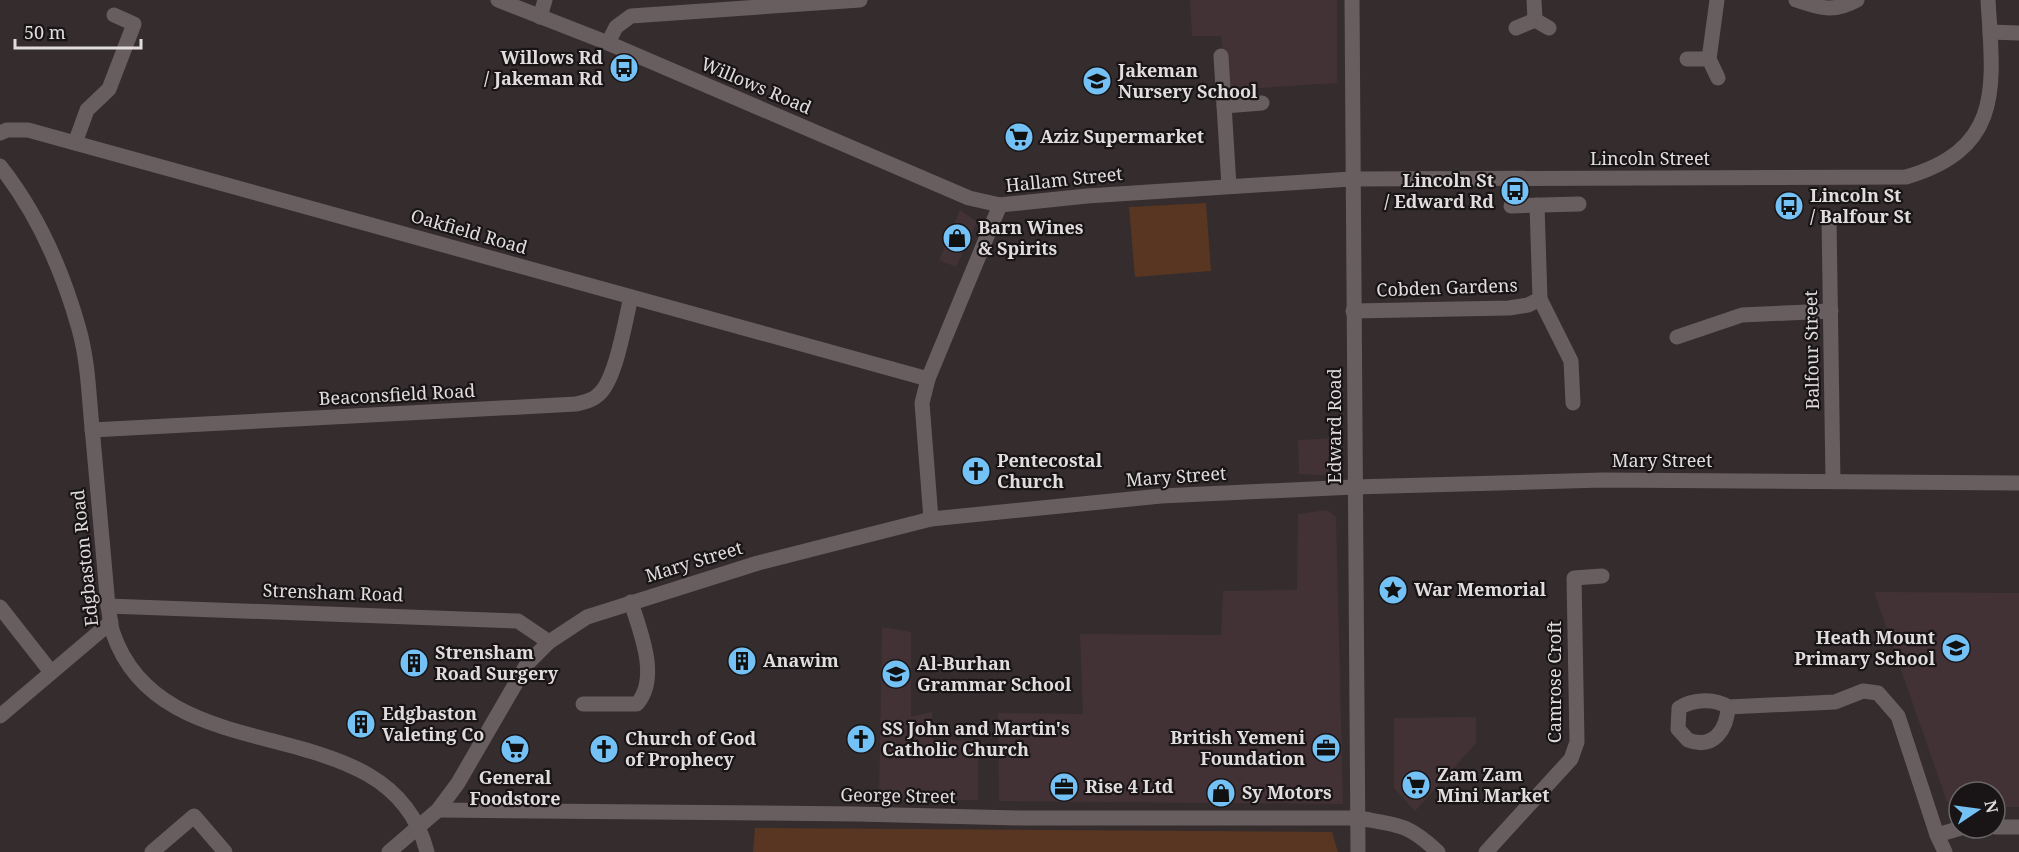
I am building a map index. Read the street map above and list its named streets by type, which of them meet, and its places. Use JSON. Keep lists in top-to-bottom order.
{
  "streets": {
    "street": [
      "Willows Road",
      "Lincoln Street",
      "Hallam Street",
      "Oakfield Road",
      "Cobden Gardens",
      "Balfour Street",
      "Beaconsfield Road",
      "Edward Road",
      "Mary Street",
      "Edgbaston Road",
      "Strensham Road",
      "Camrose Croft",
      "George Street"
    ]
  },
  "crossings": [
    ["Willows Road", "Hallam Street"],
    ["Lincoln Street", "Hallam Street"],
    ["Lincoln Street", "Edward Road"],
    ["Hallam Street", "Oakfield Road"],
    ["Hallam Street", "Edward Road"],
    ["Hallam Street", "Mary Street"],
    ["Oakfield Road", "Beaconsfield Road"],
    ["Cobden Gardens", "Edward Road"],
    ["Balfour Street", "Mary Street"],
    ["Beaconsfield Road", "Edgbaston Road"],
    ["Edward Road", "Mary Street"],
    ["Edward Road", "George Street"],
    ["Mary Street", "Edgbaston Road"],
    ["Mary Street", "Strensham Road"],
    ["Mary Street", "George Street"],
    ["Edgbaston Road", "Strensham Road"]
  ],
  "places": {
    "bus stop": ["Willows Rd / Jakeman Rd", "Lincoln St / Edward Rd", "Lincoln St / Balfour St"],
    "school or university": ["Jakeman Nursery School", "Heath Mount Primary School", "Al-Burhan Grammar School"],
    "supermarket": ["Aziz Supermarket", "General Foodstore", "Zam Zam Mini Market"],
    "shop": ["Barn Wines & Spirits", "Sy Motors"],
    "church": ["Pentecostal Church", "SS John and Martin's Catholic Church", "Church of God of Prophecy"],
    "place": ["War Memorial"],
    "building": ["Anawim", "Strensham Road Surgery", "Edgbaston Valeting Co"],
    "office": ["British Yemeni Foundation", "Rise 4 Ltd"]
  },
  "scale_bar": "50 m",
  "north": "right"
}
